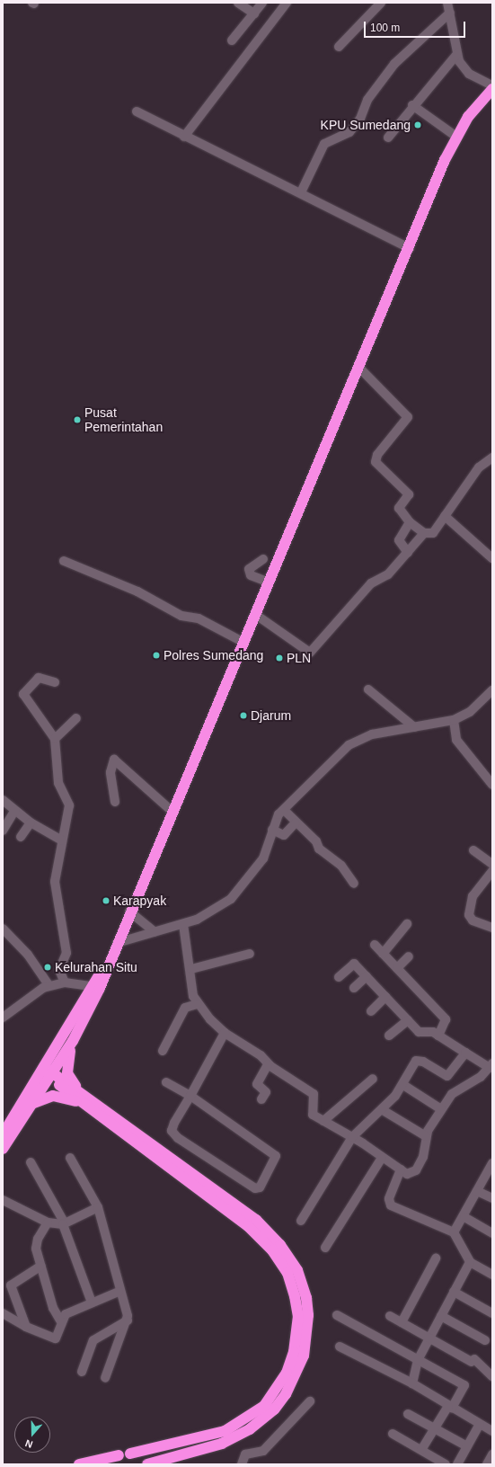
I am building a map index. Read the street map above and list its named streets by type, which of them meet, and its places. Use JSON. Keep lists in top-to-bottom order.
{
  "places": [
    "KPU Sumedang",
    "Pusat Pemerintahan",
    "Polres Sumedang",
    "PLN",
    "Djarum",
    "Karapyak",
    "Kelurahan Situ"
  ],
  "scale_bar": "100 m",
  "north": "bottom"
}
